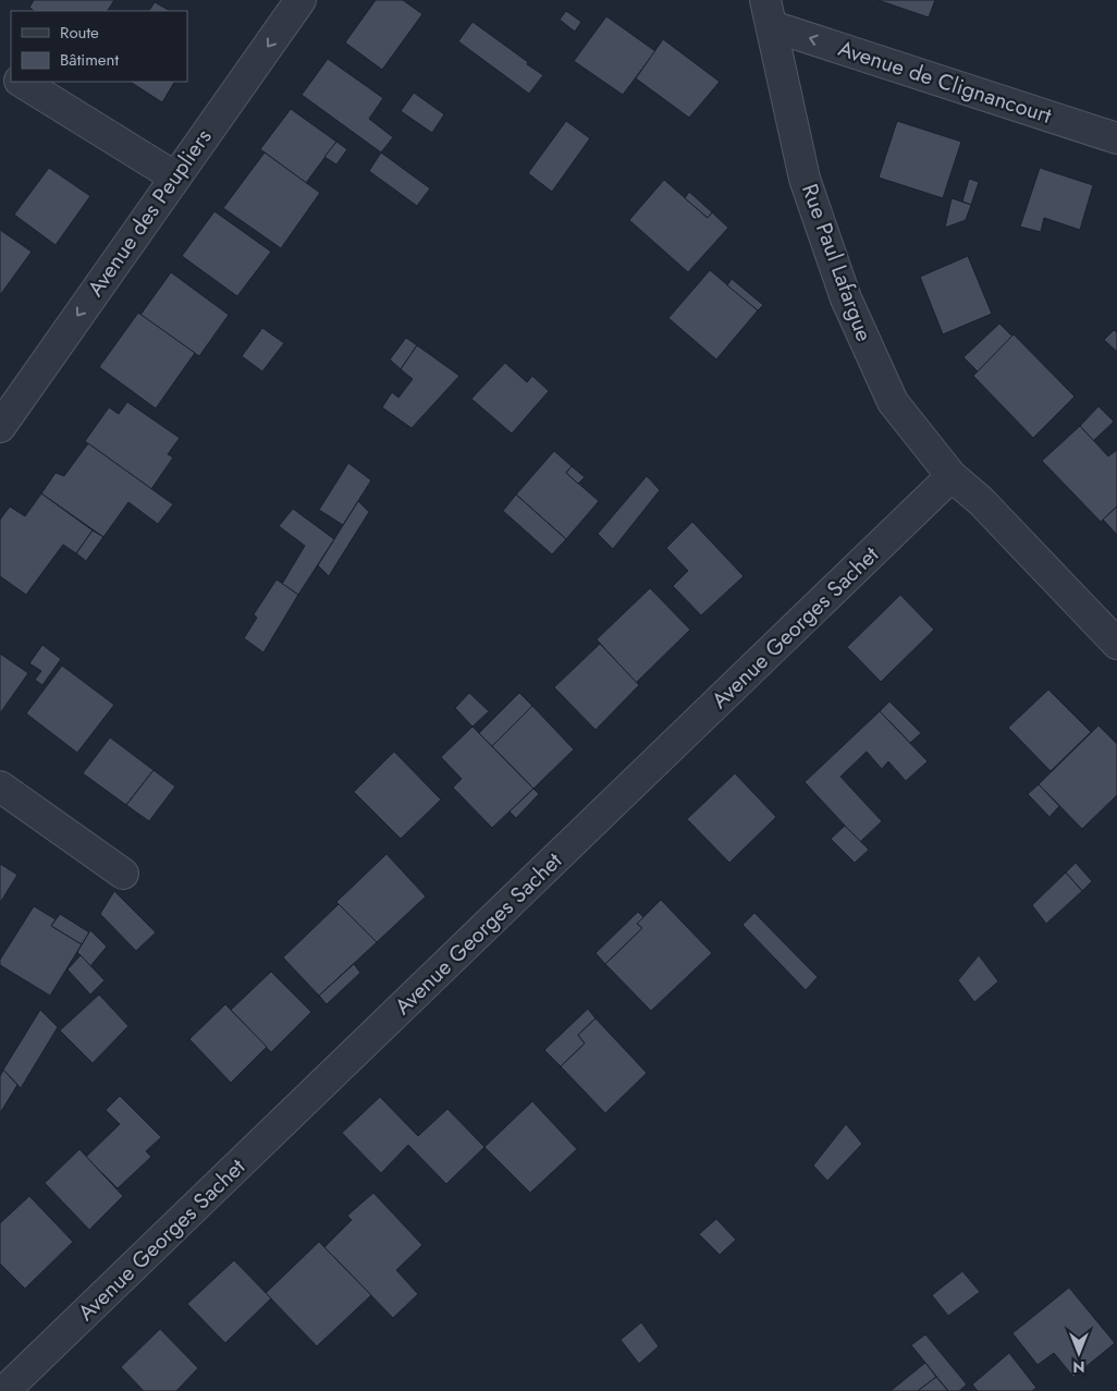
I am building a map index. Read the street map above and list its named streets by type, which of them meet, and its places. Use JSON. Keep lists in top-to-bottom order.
{
  "streets": {
    "street": [
      "Avenue de Clignancourt",
      "Avenue des Peupliers",
      "Rue Paul Lafargue",
      "Avenue Georges Sachet"
    ]
  },
  "crossings": [
    ["Avenue de Clignancourt", "Rue Paul Lafargue"],
    ["Rue Paul Lafargue", "Avenue Georges Sachet"]
  ],
  "one_way": ["Avenue de Clignancourt", "Avenue des Peupliers"],
  "legend": ["Route", "Bâtiment"],
  "north": "bottom"
}
